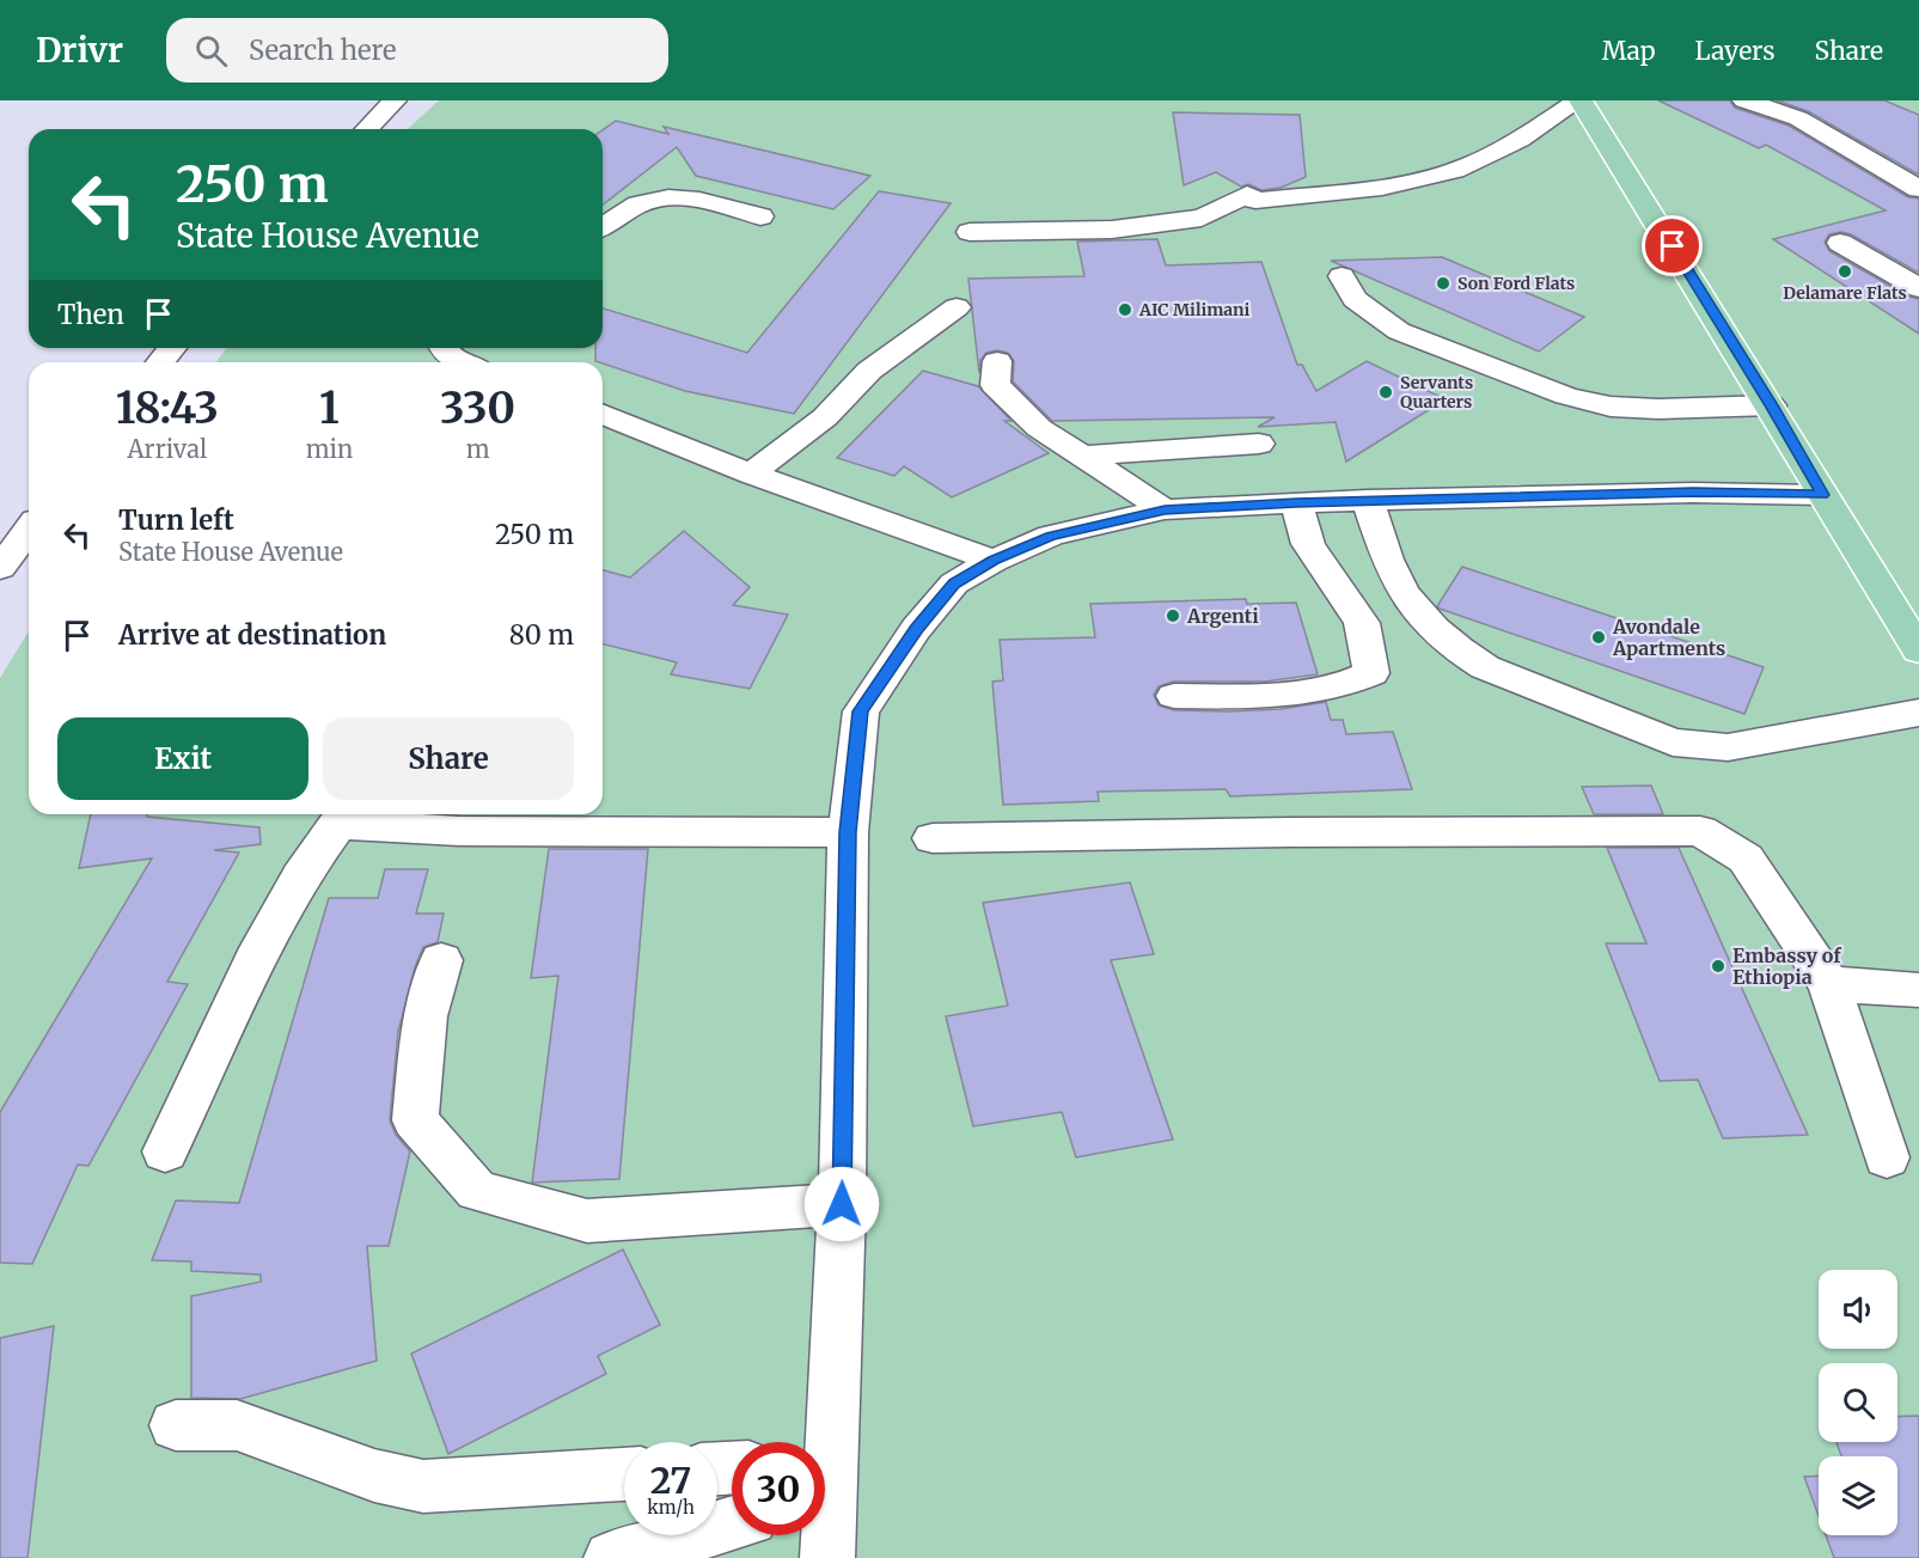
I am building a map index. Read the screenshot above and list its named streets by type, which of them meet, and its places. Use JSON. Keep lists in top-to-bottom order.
{
  "places": [
    "Delamare Flats",
    "Son Ford Flats",
    "AIC Milimani",
    "Servants Quarters",
    "Argenti",
    "Avondale Apartments",
    "Embassy of Ethiopia"
  ],
  "page": {
    "header": "Drivr",
    "search": "Search here",
    "nav": ["Map", "Layers", "Share"],
    "turn": ["250 m", "State House Avenue"],
    "then": "Then",
    "eta": [
      "18:43",
      "Arrival",
      "1",
      "min",
      "330",
      "m"
    ],
    "list": [
      {
        "name": "Turn left",
        "note": "State House Avenue",
        "value": "250 m"
      },
      {
        "name": "Arrive at destination",
        "value": "80 m"
      }
    ],
    "buttons": ["Exit", "Share"],
    "speed": "27 km/h",
    "limit": "30"
  }
}
